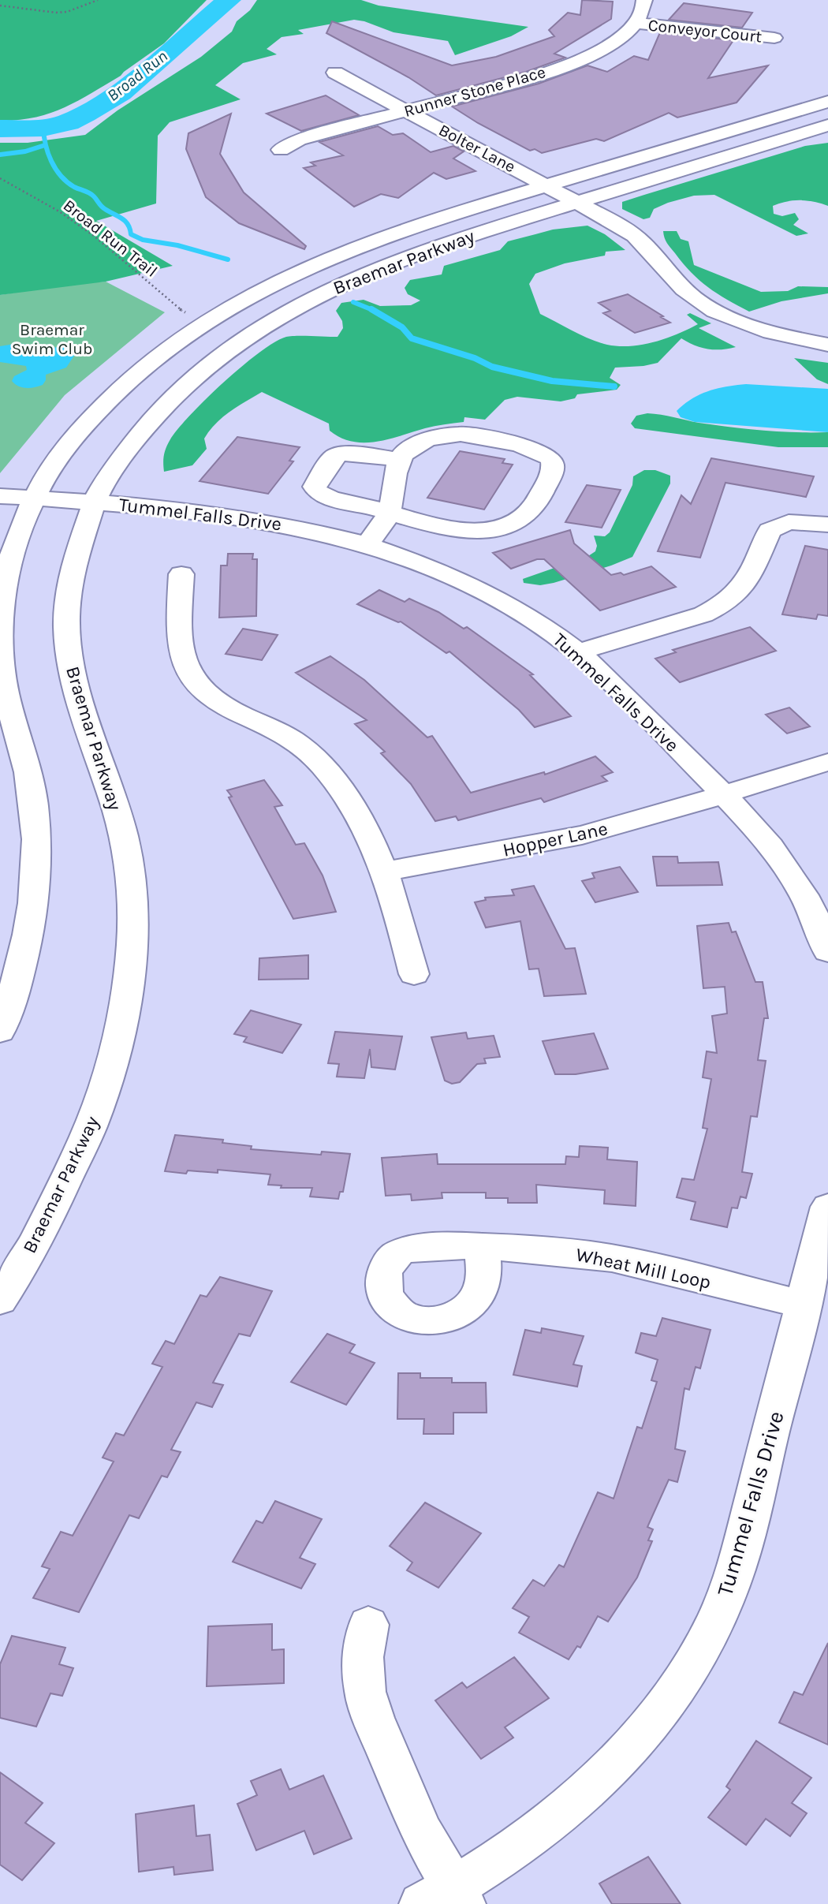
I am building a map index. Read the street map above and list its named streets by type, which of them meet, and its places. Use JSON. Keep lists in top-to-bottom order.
{
  "streets": {
    "street": [
      "Conveyor Court",
      "Runner Stone Place",
      "Bolter Lane",
      "Braemar Parkway",
      "Tummel Falls Drive",
      "Hopper Lane",
      "Wheat Mill Loop"
    ],
    "path": ["Broad Run Trail"]
  },
  "crossings": [
    ["Conveyor Court", "Runner Stone Place"],
    ["Runner Stone Place", "Bolter Lane"],
    ["Bolter Lane", "Braemar Parkway"],
    ["Broad Run Trail", "Braemar Parkway"],
    ["Braemar Parkway", "Tummel Falls Drive"],
    ["Tummel Falls Drive", "Hopper Lane"],
    ["Tummel Falls Drive", "Wheat Mill Loop"]
  ],
  "water": ["Broad Run"],
  "parks": ["Braemar Swim Club"]
}
